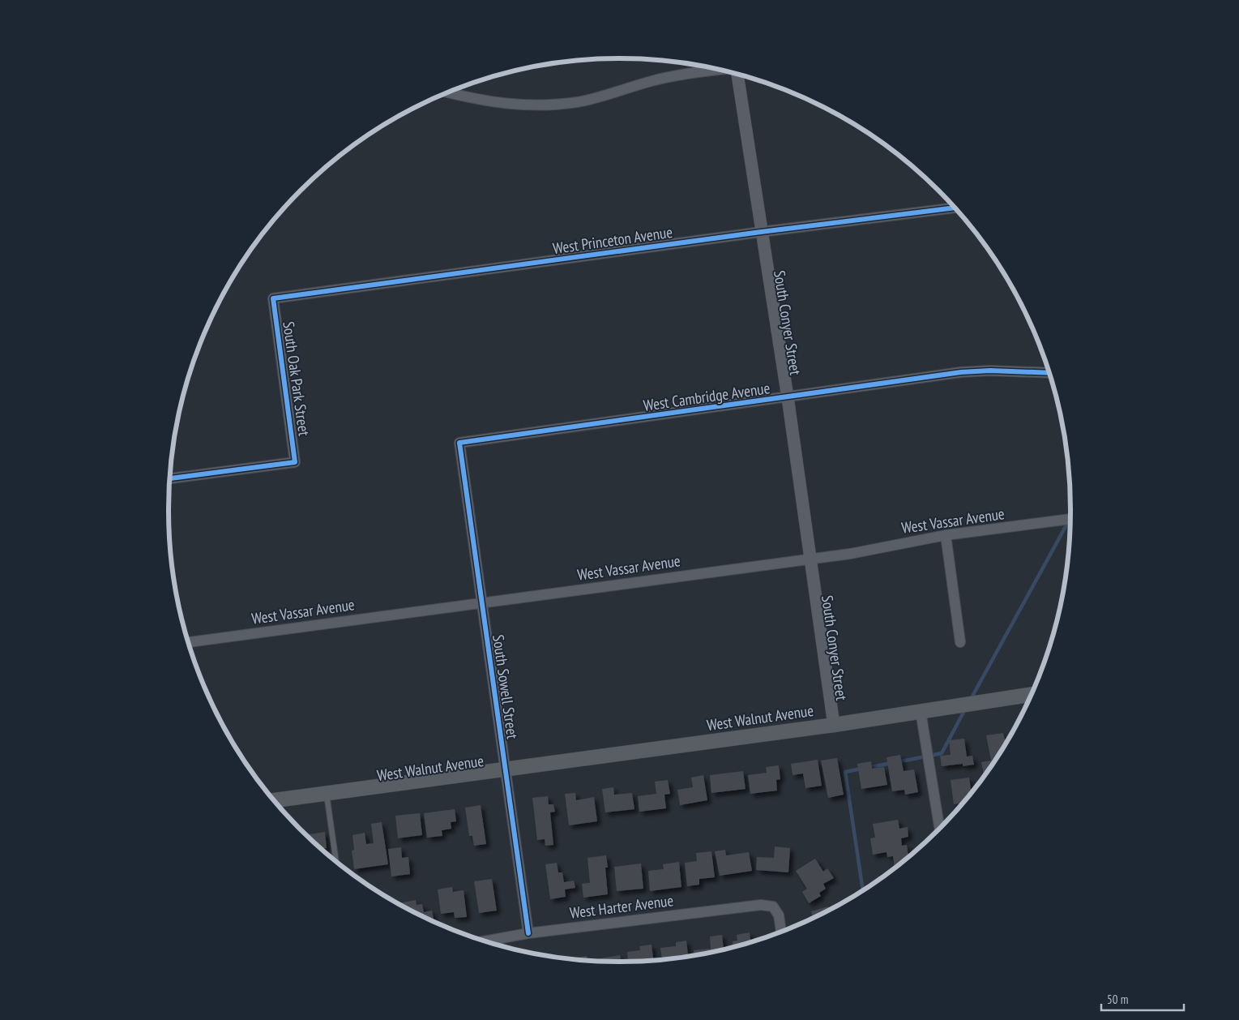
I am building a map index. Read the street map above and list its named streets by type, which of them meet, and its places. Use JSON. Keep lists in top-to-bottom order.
{
  "streets": {
    "main road": ["West Walnut Avenue"],
    "street": [
      "West Princeton Avenue",
      "South Conyer Street",
      "South Oak Park Street",
      "West Cambridge Avenue",
      "West Vassar Avenue",
      "South Sowell Street",
      "West Harter Avenue"
    ]
  },
  "crossings": [
    ["West Princeton Avenue", "South Conyer Street"],
    ["West Princeton Avenue", "South Oak Park Street"],
    ["South Conyer Street", "West Cambridge Avenue"],
    ["South Conyer Street", "West Vassar Avenue"],
    ["South Conyer Street", "West Walnut Avenue"],
    ["West Cambridge Avenue", "South Sowell Street"],
    ["West Vassar Avenue", "South Sowell Street"],
    ["South Sowell Street", "West Walnut Avenue"],
    ["South Sowell Street", "West Harter Avenue"]
  ],
  "scale_bar": "50 m"
}
